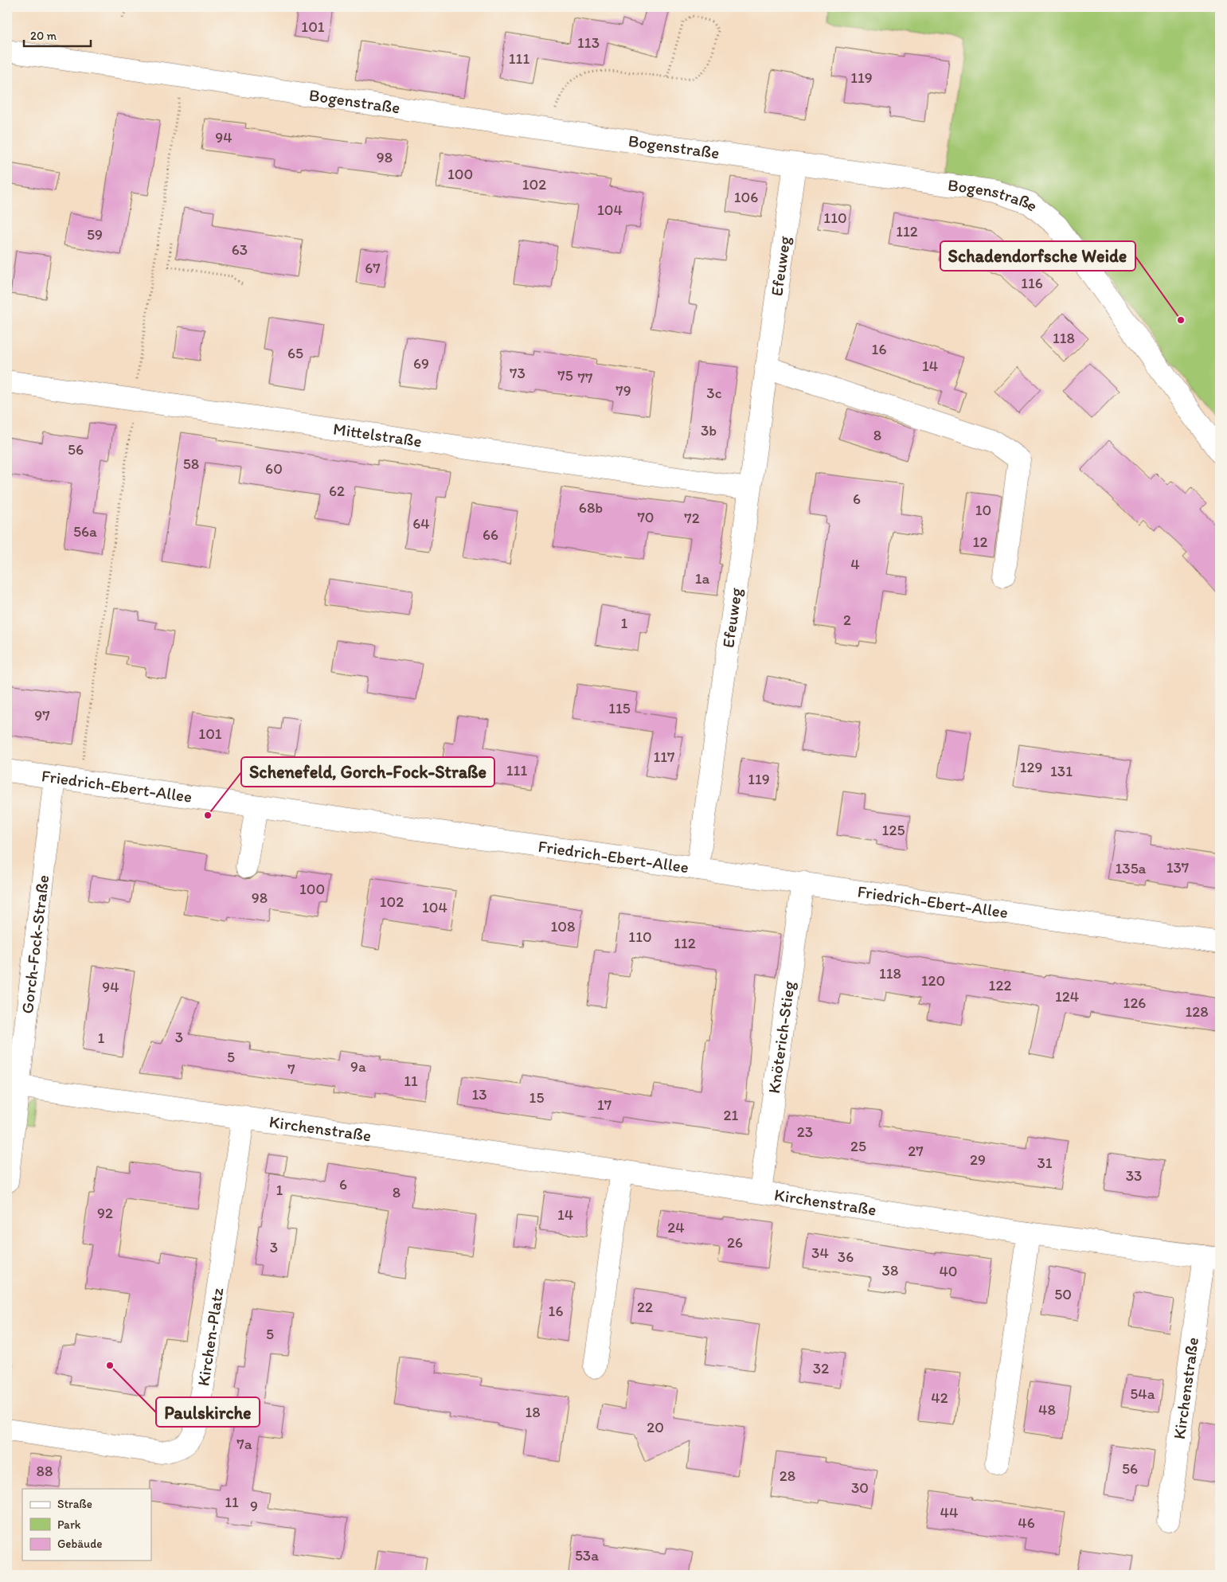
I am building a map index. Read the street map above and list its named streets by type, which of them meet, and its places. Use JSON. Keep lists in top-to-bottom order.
{
  "streets": {
    "street": [
      "Bogenstraße",
      "Efeuweg",
      "Mittelstraße",
      "Friedrich-Ebert-Allee",
      "Gorch-Fock-Straße",
      "Knöterich-Stieg",
      "Kirchenstraße",
      "Kirchen-Platz"
    ]
  },
  "crossings": [
    ["Bogenstraße", "Efeuweg"],
    ["Efeuweg", "Mittelstraße"],
    ["Efeuweg", "Friedrich-Ebert-Allee"],
    ["Friedrich-Ebert-Allee", "Gorch-Fock-Straße"],
    ["Friedrich-Ebert-Allee", "Knöterich-Stieg"],
    ["Gorch-Fock-Straße", "Kirchenstraße"],
    ["Knöterich-Stieg", "Kirchenstraße"],
    ["Kirchenstraße", "Kirchen-Platz"]
  ],
  "places": ["Schadendorfsche Weide", "Schenefeld, Gorch-Fock-Straße", "Paulskirche"],
  "house_numbers": [
    "101",
    "113",
    "111",
    "119",
    "94",
    "98",
    "100",
    "102",
    "106",
    "104",
    "110",
    "112",
    "59",
    "63",
    "67",
    "116",
    "118",
    "16",
    "65",
    "69",
    "14",
    "73",
    "75",
    "77",
    "79",
    "3c",
    "3b",
    "8",
    "56",
    "58",
    "60",
    "62",
    "6",
    "68b",
    "10",
    "70",
    "72",
    "64",
    "56a",
    "66",
    "12",
    "4",
    "1a",
    "2",
    "1",
    "115",
    "97",
    "101",
    "117",
    "129",
    "111",
    "131",
    "119",
    "125",
    "137",
    "135a",
    "100",
    "98",
    "102",
    "104",
    "108",
    "110",
    "112",
    "118",
    "120",
    "122",
    "94",
    "124",
    "126",
    "128",
    "3",
    "1",
    "5",
    "9a",
    "7",
    "11",
    "13",
    "15",
    "17",
    "21",
    "23",
    "25",
    "27",
    "29",
    "31",
    "33",
    "6",
    "1",
    "8",
    "92",
    "14",
    "24",
    "26",
    "3",
    "34",
    "36",
    "38",
    "40",
    "50",
    "22",
    "16",
    "5",
    "32",
    "54a",
    "42",
    "48",
    "18",
    "20",
    "7a",
    "56",
    "88",
    "28",
    "30",
    "11",
    "9",
    "44",
    "46",
    "53a"
  ],
  "legend": ["Straße", "Park", "Gebäude"],
  "scale_bar": "20 m"
}
